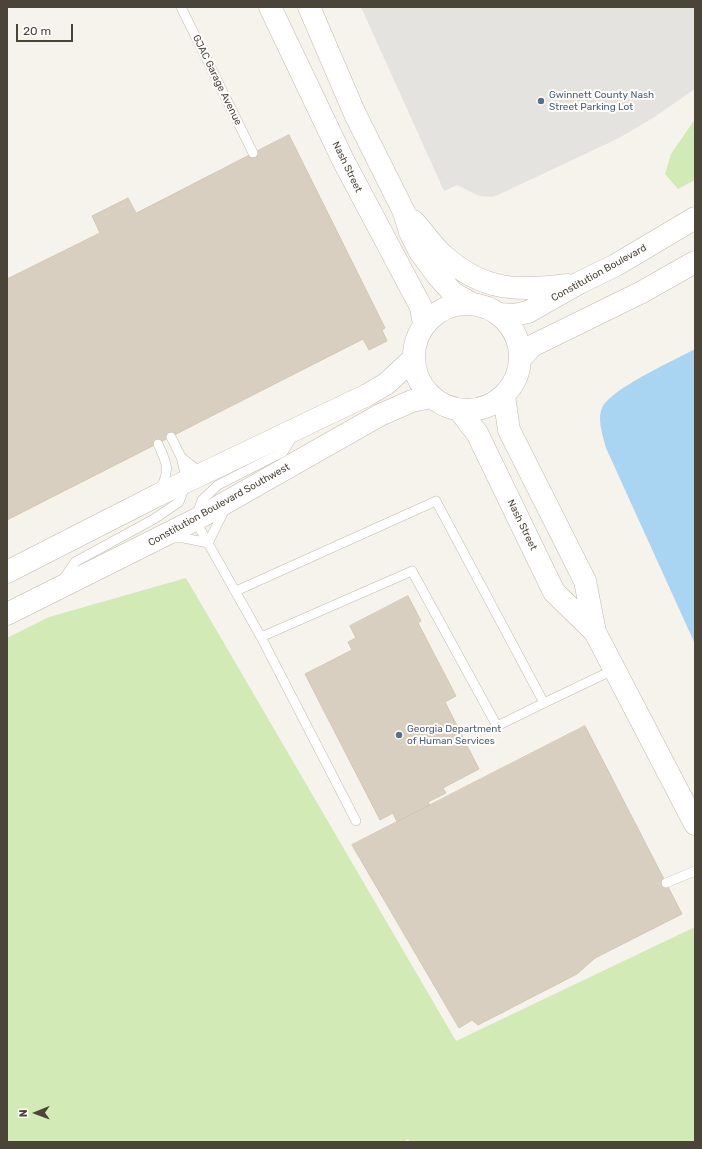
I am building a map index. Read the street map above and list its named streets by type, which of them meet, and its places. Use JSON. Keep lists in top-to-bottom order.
{
  "streets": {
    "street": ["Nash Street", "Constitution Boulevard", "Constitution Boulevard Southwest"],
    "lane": ["GJAC Garage Avenue"]
  },
  "crossings": [
    ["Nash Street", "Constitution Boulevard"],
    ["Nash Street", "Constitution Boulevard Southwest"],
    ["Constitution Boulevard", "Constitution Boulevard Southwest"]
  ],
  "places": ["Gwinnett County Nash Street Parking Lot", "Georgia Department of Human Services"],
  "scale_bar": "20 m",
  "north": "left"
}
